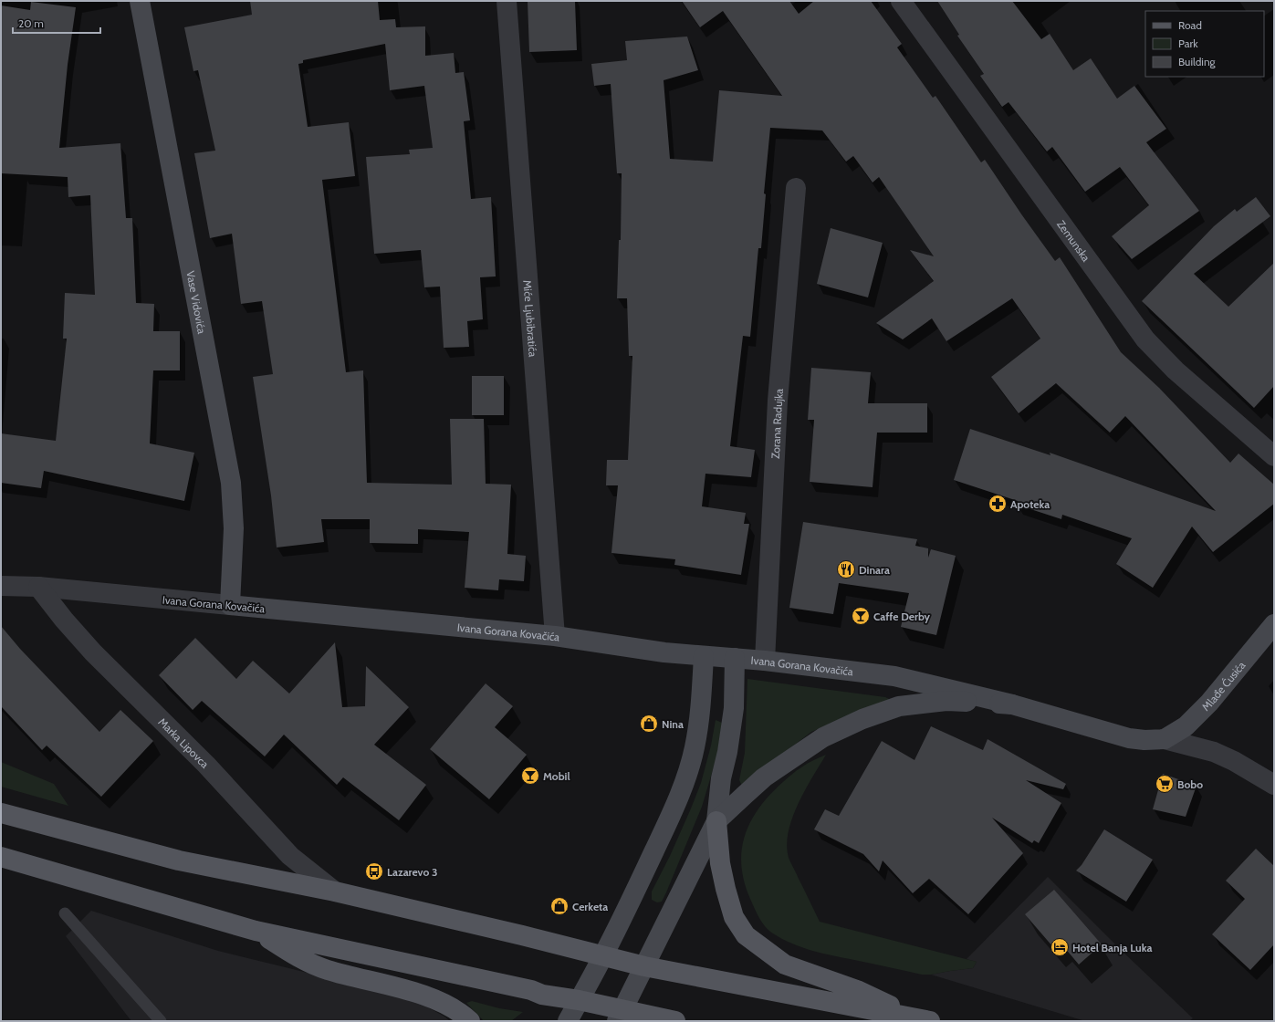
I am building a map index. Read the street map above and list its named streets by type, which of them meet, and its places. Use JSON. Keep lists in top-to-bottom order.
{
  "streets": {
    "street": [
      "Zemunska",
      "Vase Vidovića",
      "Miće Ljubibratića",
      "Zorana Radujka",
      "Ivana Gorana Kovačića",
      "Mlađe Ćusića",
      "Marka Lipovca"
    ]
  },
  "crossings": [
    ["Vase Vidovića", "Ivana Gorana Kovačića"],
    ["Miće Ljubibratića", "Ivana Gorana Kovačića"],
    ["Zorana Radujka", "Ivana Gorana Kovačića"],
    ["Ivana Gorana Kovačića", "Marka Lipovca"]
  ],
  "places": {
    "pharmacy": ["Apoteka"],
    "restaurant": ["Dinara"],
    "bar": ["Caffe Derby", "Mobil"],
    "shop": ["Nina", "Cerketa"],
    "supermarket": ["Bobo"],
    "bus stop": ["Lazarevo 3"],
    "hotel": ["Hotel Banja Luka"]
  },
  "legend": ["Road", "Park", "Building"],
  "scale_bar": "20 m"
}
